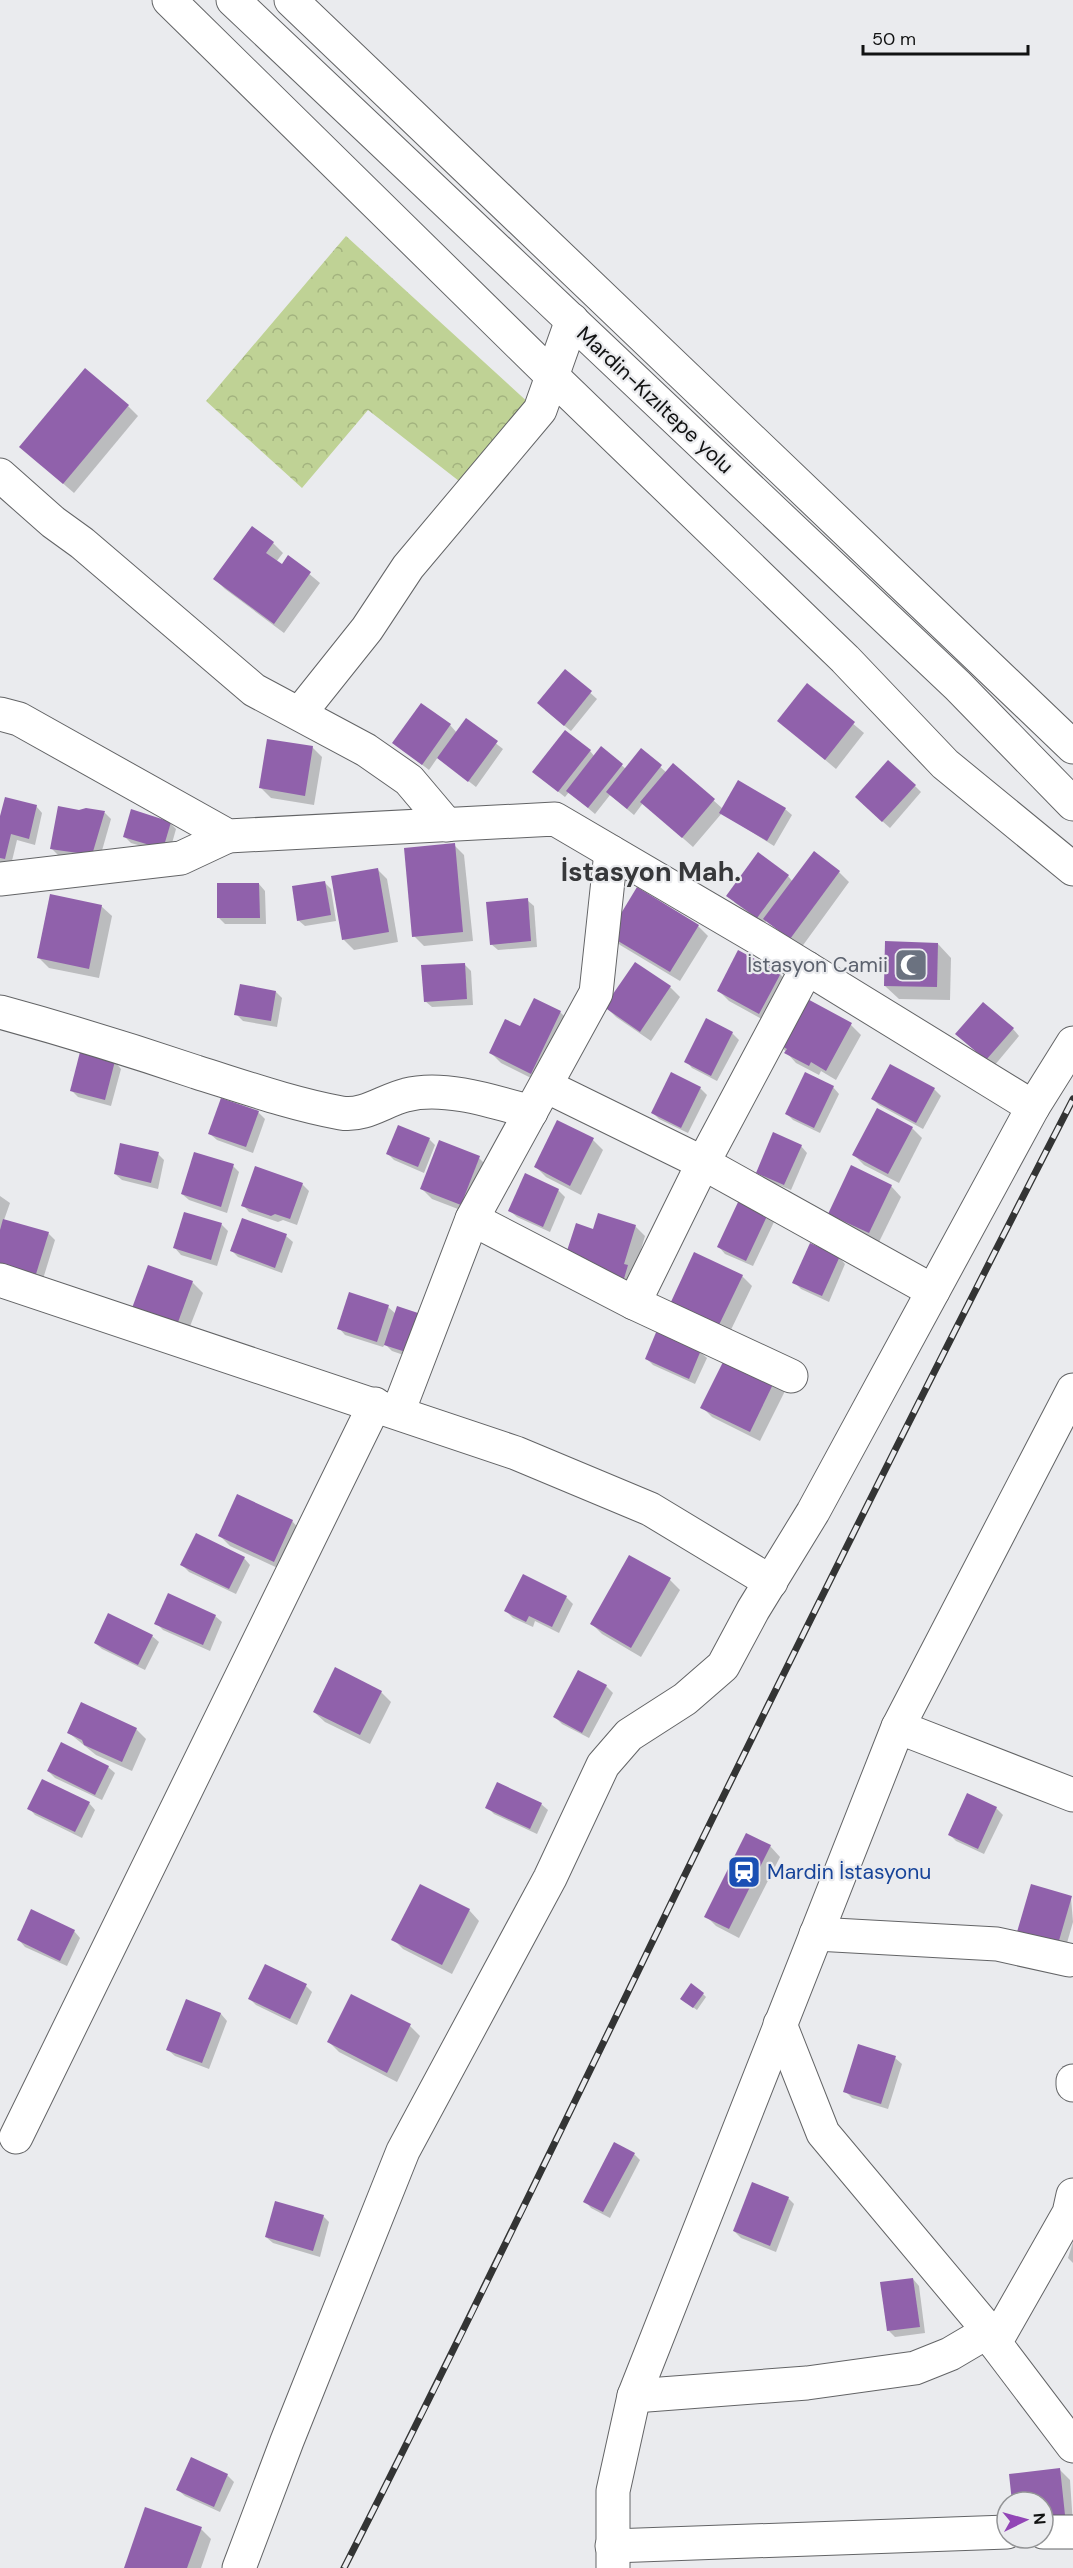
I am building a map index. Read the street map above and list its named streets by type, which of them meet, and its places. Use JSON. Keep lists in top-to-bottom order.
{
  "streets": {
    "main road": ["Mardin-Kızıltepe yolu"]
  },
  "districts": ["İstasyon Mah."],
  "places": {
    "mosque": ["İstasyon Camii"],
    "station": ["Mardin İstasyonu"]
  },
  "scale_bar": "50 m",
  "north": "right"
}
